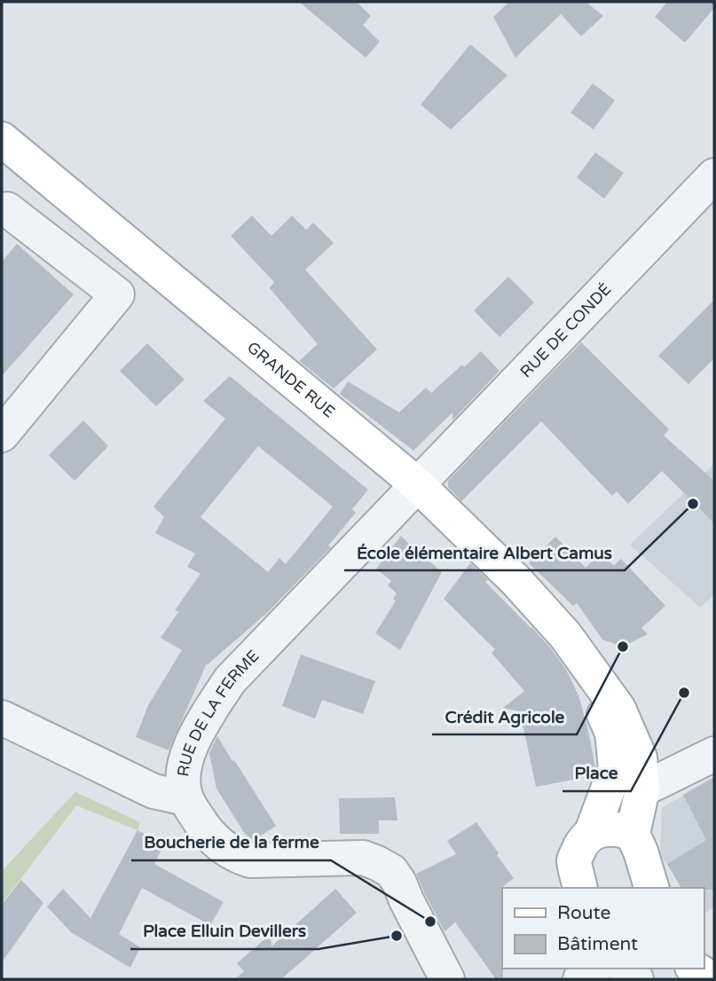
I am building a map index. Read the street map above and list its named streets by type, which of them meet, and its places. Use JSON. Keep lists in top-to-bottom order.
{
  "streets": {
    "main road": ["GRANDE RUE"],
    "street": ["RUE DE CONDÉ", "RUE DE LA FERME"]
  },
  "crossings": [
    ["RUE DE CONDÉ", "GRANDE RUE"],
    ["RUE DE CONDÉ", "RUE DE LA FERME"],
    ["GRANDE RUE", "RUE DE LA FERME"]
  ],
  "places": [
    "École élémentaire Albert Camus",
    "Crédit Agricole",
    "Place",
    "Boucherie de la ferme",
    "Place Elluin Devillers"
  ],
  "legend": ["Route", "Bâtiment"]
}
